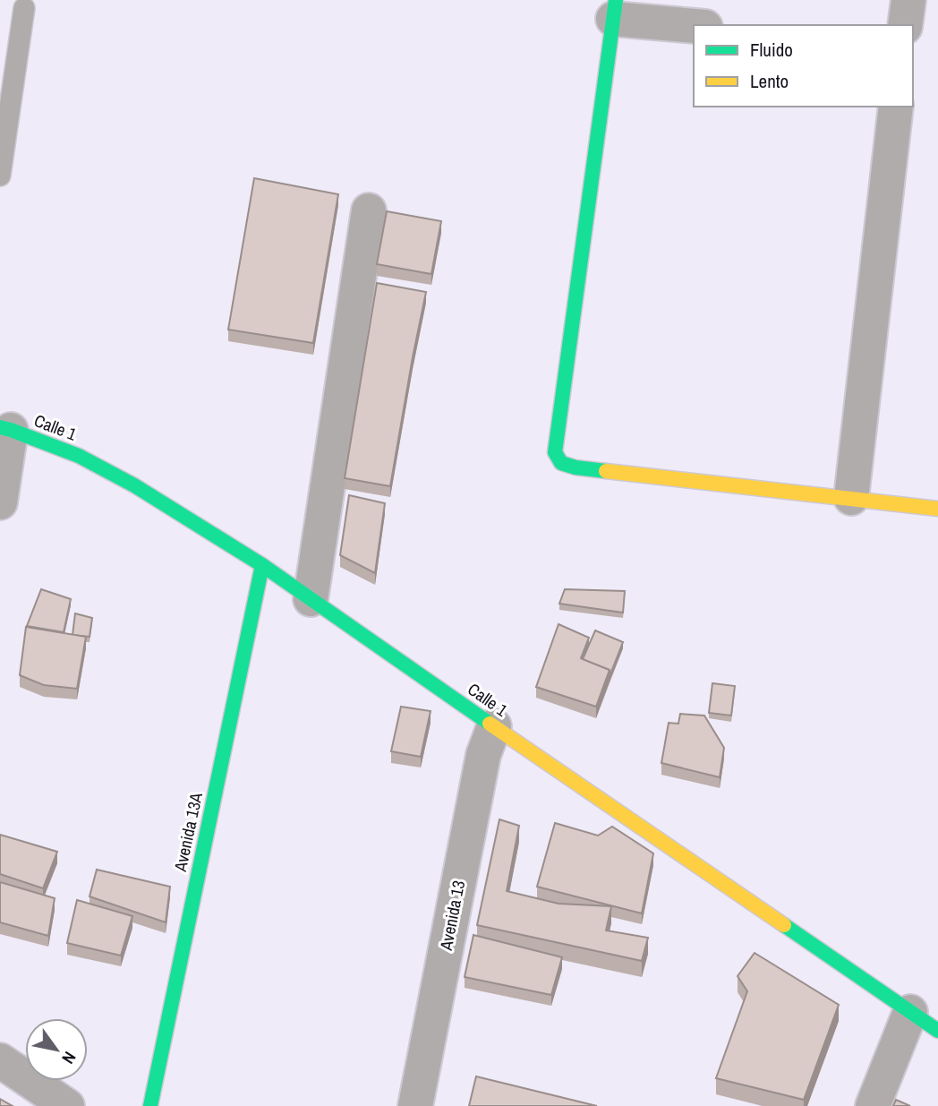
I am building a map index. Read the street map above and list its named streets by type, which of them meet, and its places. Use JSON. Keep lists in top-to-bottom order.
{
  "streets": {
    "street": ["Calle 1", "Avenida 13A", "Avenida 13"]
  },
  "crossings": [
    ["Calle 1", "Avenida 13A"],
    ["Calle 1", "Avenida 13"]
  ],
  "legend": ["Fluido", "Lento"],
  "north": "bottom right"
}
